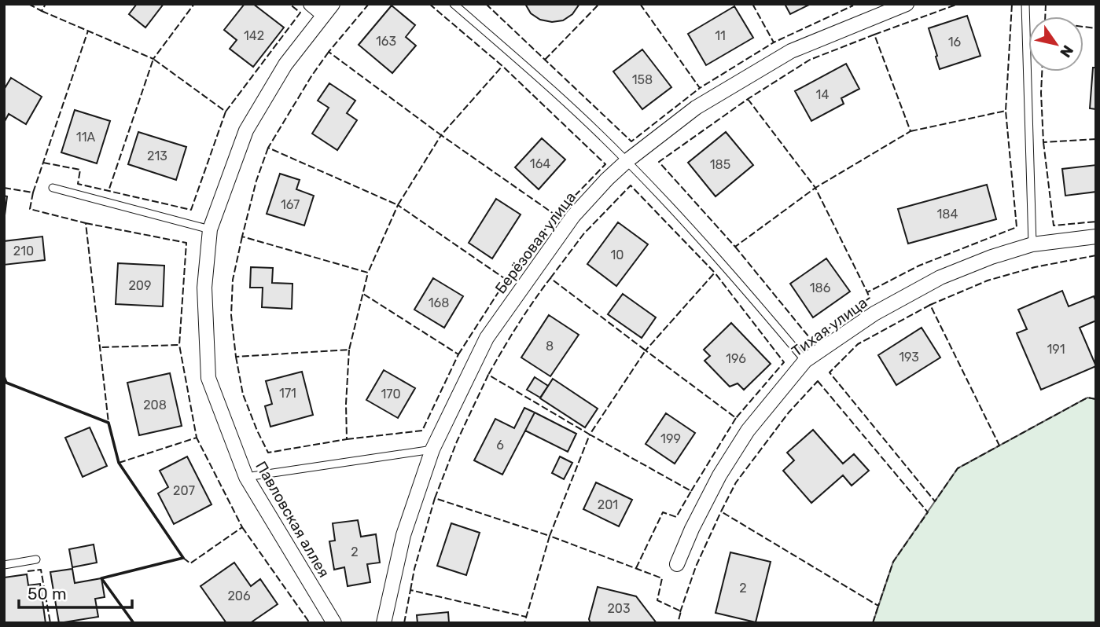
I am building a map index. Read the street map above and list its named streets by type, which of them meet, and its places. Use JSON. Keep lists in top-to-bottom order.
{
  "streets": {
    "street": ["Берёзовая улица", "Тихая улица", "Павловская аллея"]
  },
  "house_numbers": [
    "142",
    "11",
    "163",
    "16",
    "158",
    "14",
    "11А",
    "213",
    "164",
    "185",
    "167",
    "184",
    "210",
    "10",
    "209",
    "186",
    "168",
    "8",
    "191",
    "193",
    "196",
    "171",
    "170",
    "208",
    "199",
    "6",
    "207",
    "201",
    "2",
    "2",
    "206",
    "203"
  ],
  "scale_bar": "50 m",
  "north": "bottom right"
}
